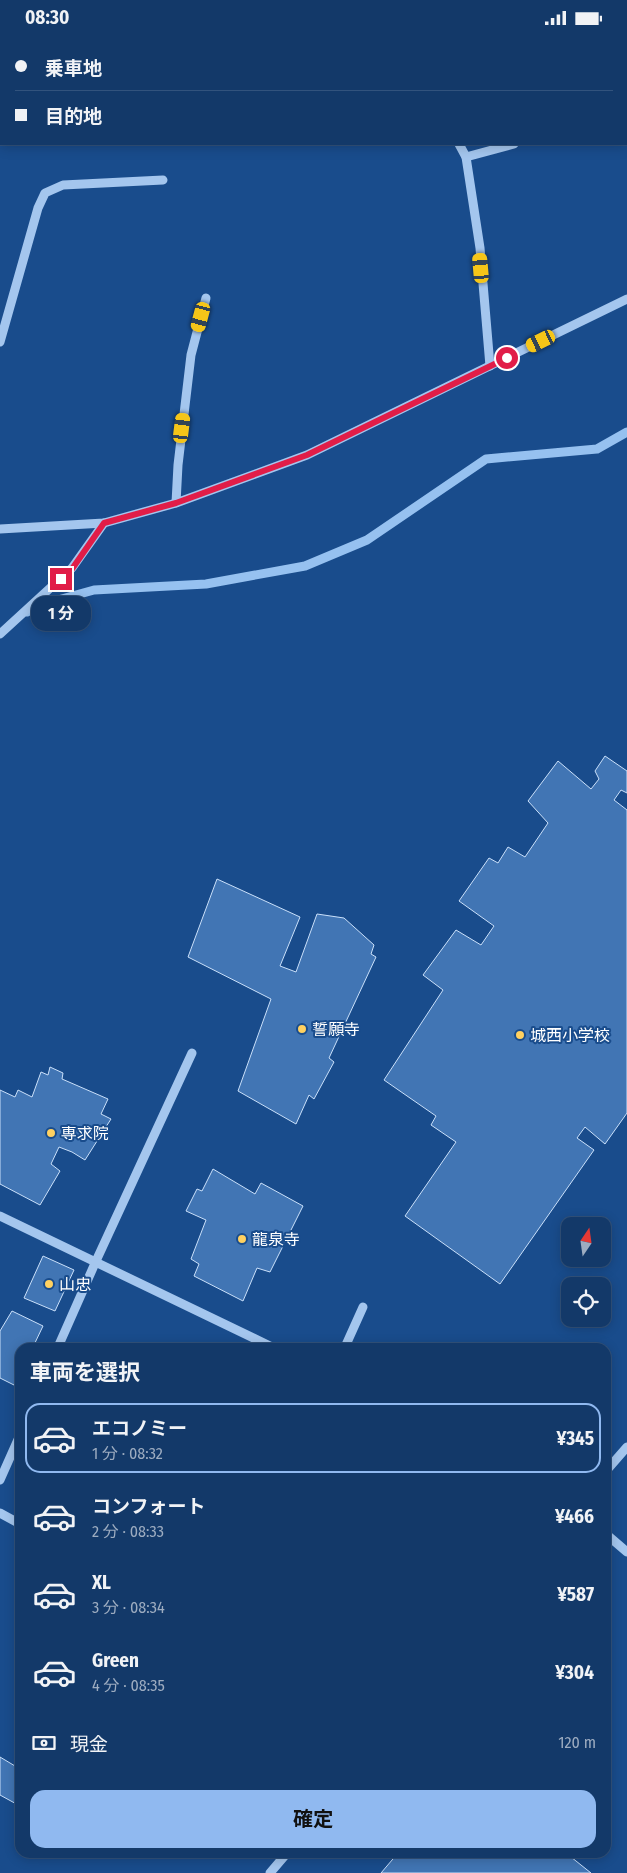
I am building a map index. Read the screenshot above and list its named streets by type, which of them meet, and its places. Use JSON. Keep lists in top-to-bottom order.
{
  "places": [
    "誓願寺",
    "城西小学校",
    "専求院",
    "龍泉寺",
    "山忠"
  ],
  "north": "top",
  "page": {
    "status": "08:30",
    "banner": ["乗車地", "目的地"],
    "bubble": "1 分",
    "heading": "車両を選択",
    "list": [
      {
        "name": "エコノミー",
        "note": "1 分 · 08:32",
        "value": "¥345"
      },
      {
        "name": "コンフォート",
        "note": "2 分 · 08:33",
        "value": "¥466"
      },
      {
        "name": "XL",
        "note": "3 分 · 08:34",
        "value": "¥587"
      },
      {
        "name": "Green",
        "note": "4 分 · 08:35",
        "value": "¥304"
      }
    ],
    "pay": ["現金", "120 m"],
    "buttons": "確定"
  }
}
